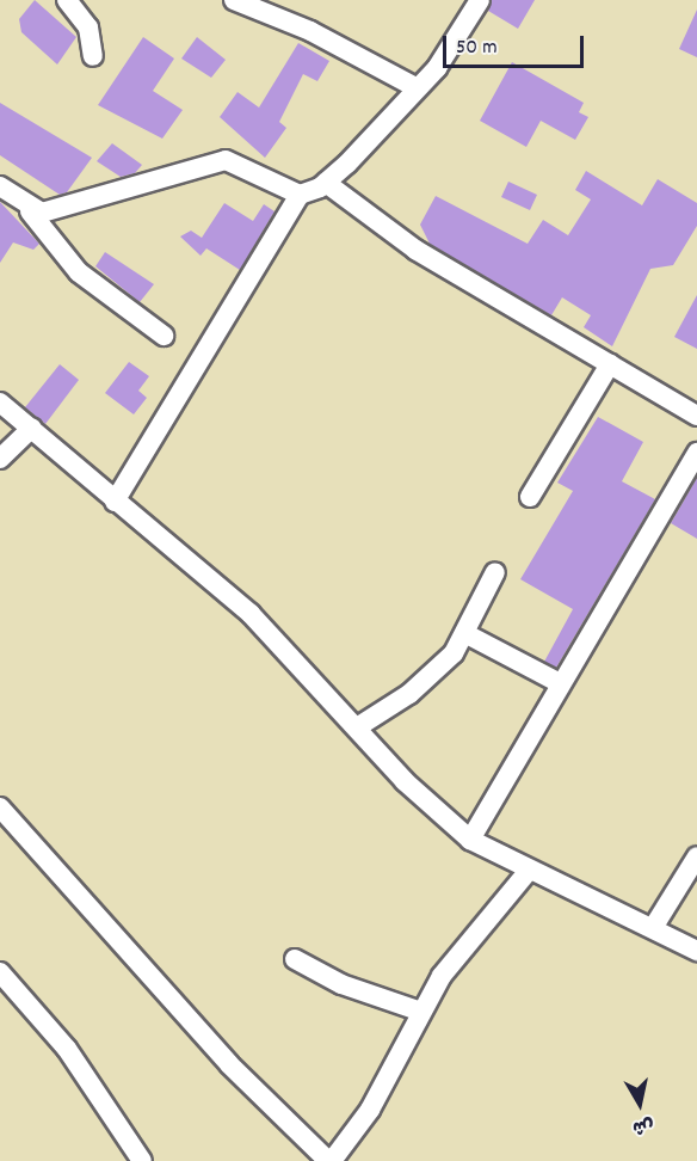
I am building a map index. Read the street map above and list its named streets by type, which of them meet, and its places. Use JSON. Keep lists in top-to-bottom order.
{
  "scale_bar": "50 m",
  "north": "bottom"
}
